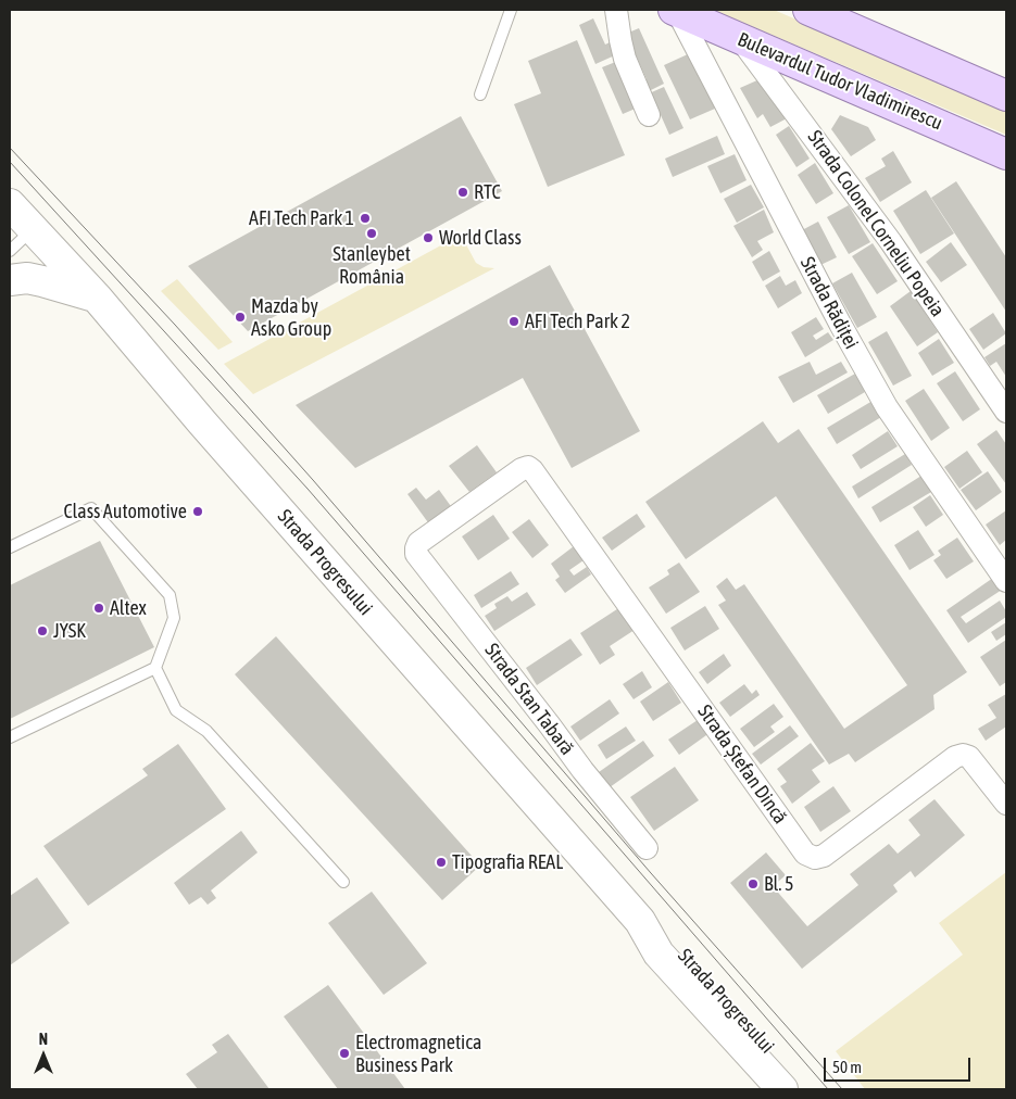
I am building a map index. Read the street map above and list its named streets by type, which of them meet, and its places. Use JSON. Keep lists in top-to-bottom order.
{
  "streets": {
    "main road": ["Bulevardul Tudor Vladimirescu", "Strada Progresului"],
    "street": [
      "Strada Colonel Corneliu Popeia",
      "Strada Rădiței",
      "Strada Stan Tabară",
      "Strada Ștefan Dincă"
    ]
  },
  "crossings": [
    ["Bulevardul Tudor Vladimirescu", "Strada Colonel Corneliu Popeia"],
    ["Bulevardul Tudor Vladimirescu", "Strada Rădiței"],
    ["Strada Stan Tabară", "Strada Ștefan Dincă"]
  ],
  "places": [
    "RTC",
    "AFI Tech Park 1",
    "Stanleybet România",
    "World Class",
    "Mazda by Asko Group",
    "AFI Tech Park 2",
    "Class Automotive",
    "Altex",
    "JYSK",
    "Tipografia REAL",
    "Bl. 5",
    "Electromagnetica Business Park"
  ],
  "scale_bar": "50 m",
  "north": "top"
}
